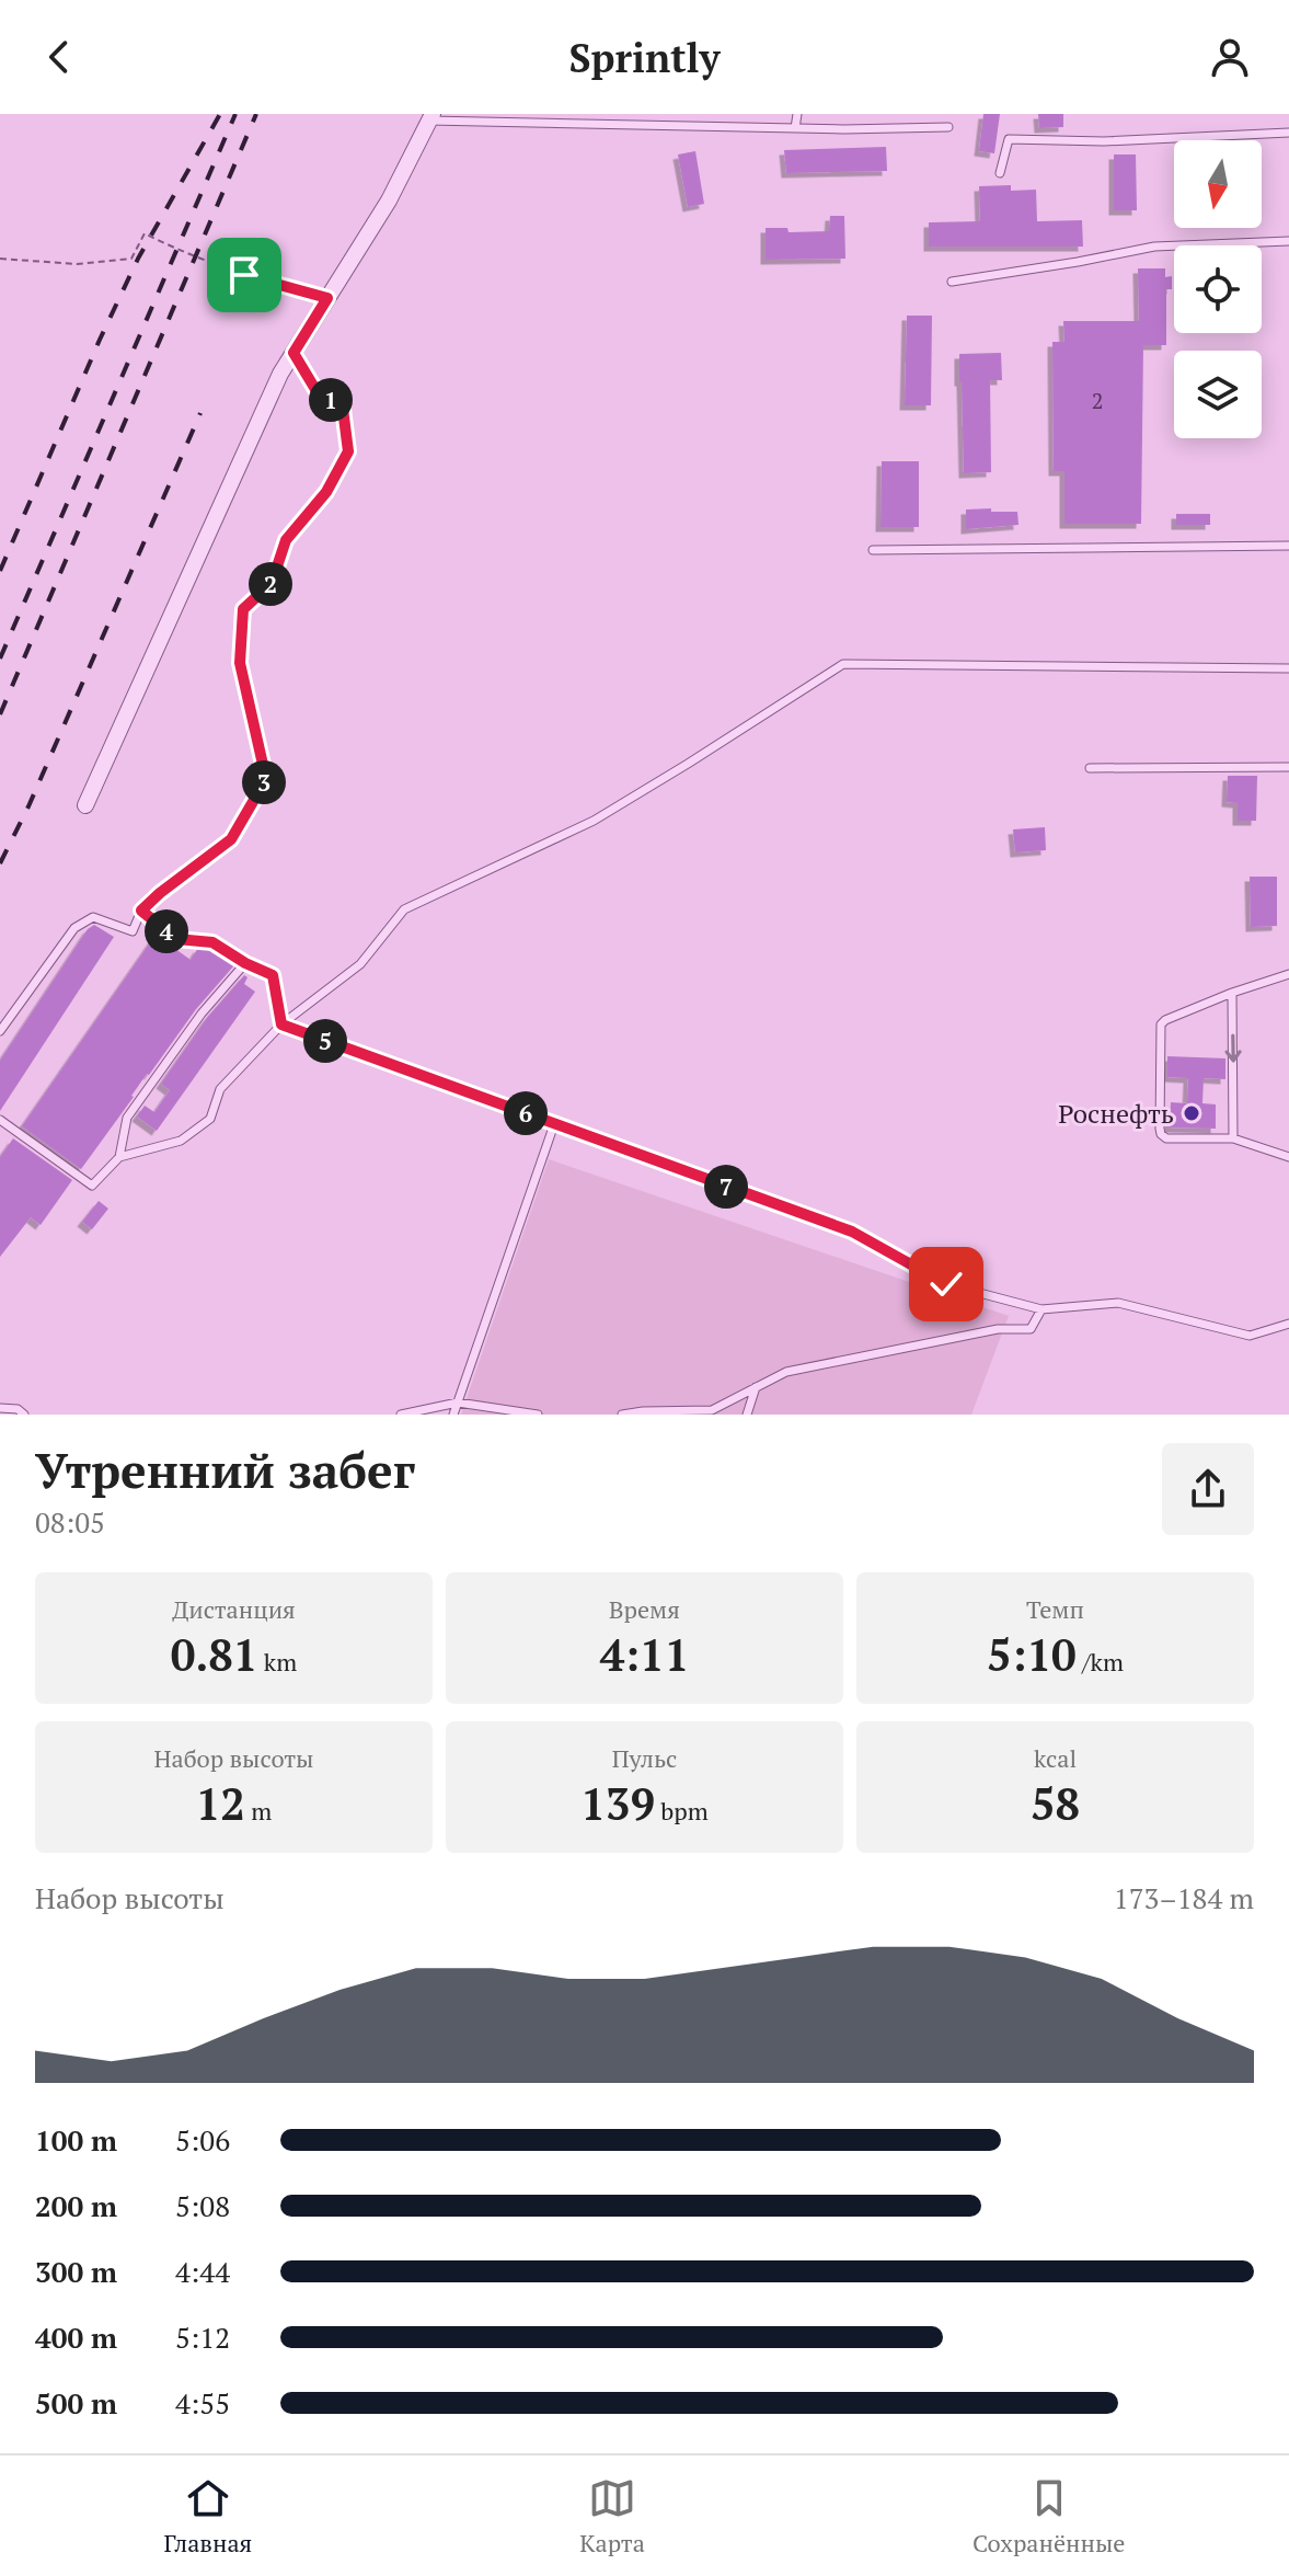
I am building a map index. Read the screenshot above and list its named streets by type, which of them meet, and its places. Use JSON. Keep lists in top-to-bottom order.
{
  "places": ["Роснефть"],
  "house_numbers": ["2"],
  "north": "bottom",
  "page": {
    "header": "Sprintly",
    "pins": [
      "1",
      "2",
      "3",
      "4",
      "5",
      "6",
      "7"
    ],
    "heading": ["Утренний забег", "08:05"],
    "stats": [
      ["Дистанция", "0.81 km"],
      ["Время", "4:11"],
      ["Темп", "5:10 /km"],
      ["Набор высоты", "12 m"],
      ["Пульс", "139 bpm"],
      ["kcal", "58"]
    ],
    "chart": ["Набор высоты", "173–184 m"],
    "list": [
      {
        "name": "100 m",
        "note": "5:06"
      },
      {
        "name": "200 m",
        "note": "5:08"
      },
      {
        "name": "300 m",
        "note": "4:44"
      },
      {
        "name": "400 m",
        "note": "5:12"
      },
      {
        "name": "500 m",
        "note": "4:55"
      }
    ],
    "tabs": ["Главная", "Карта", "Сохранённые"]
  }
}
